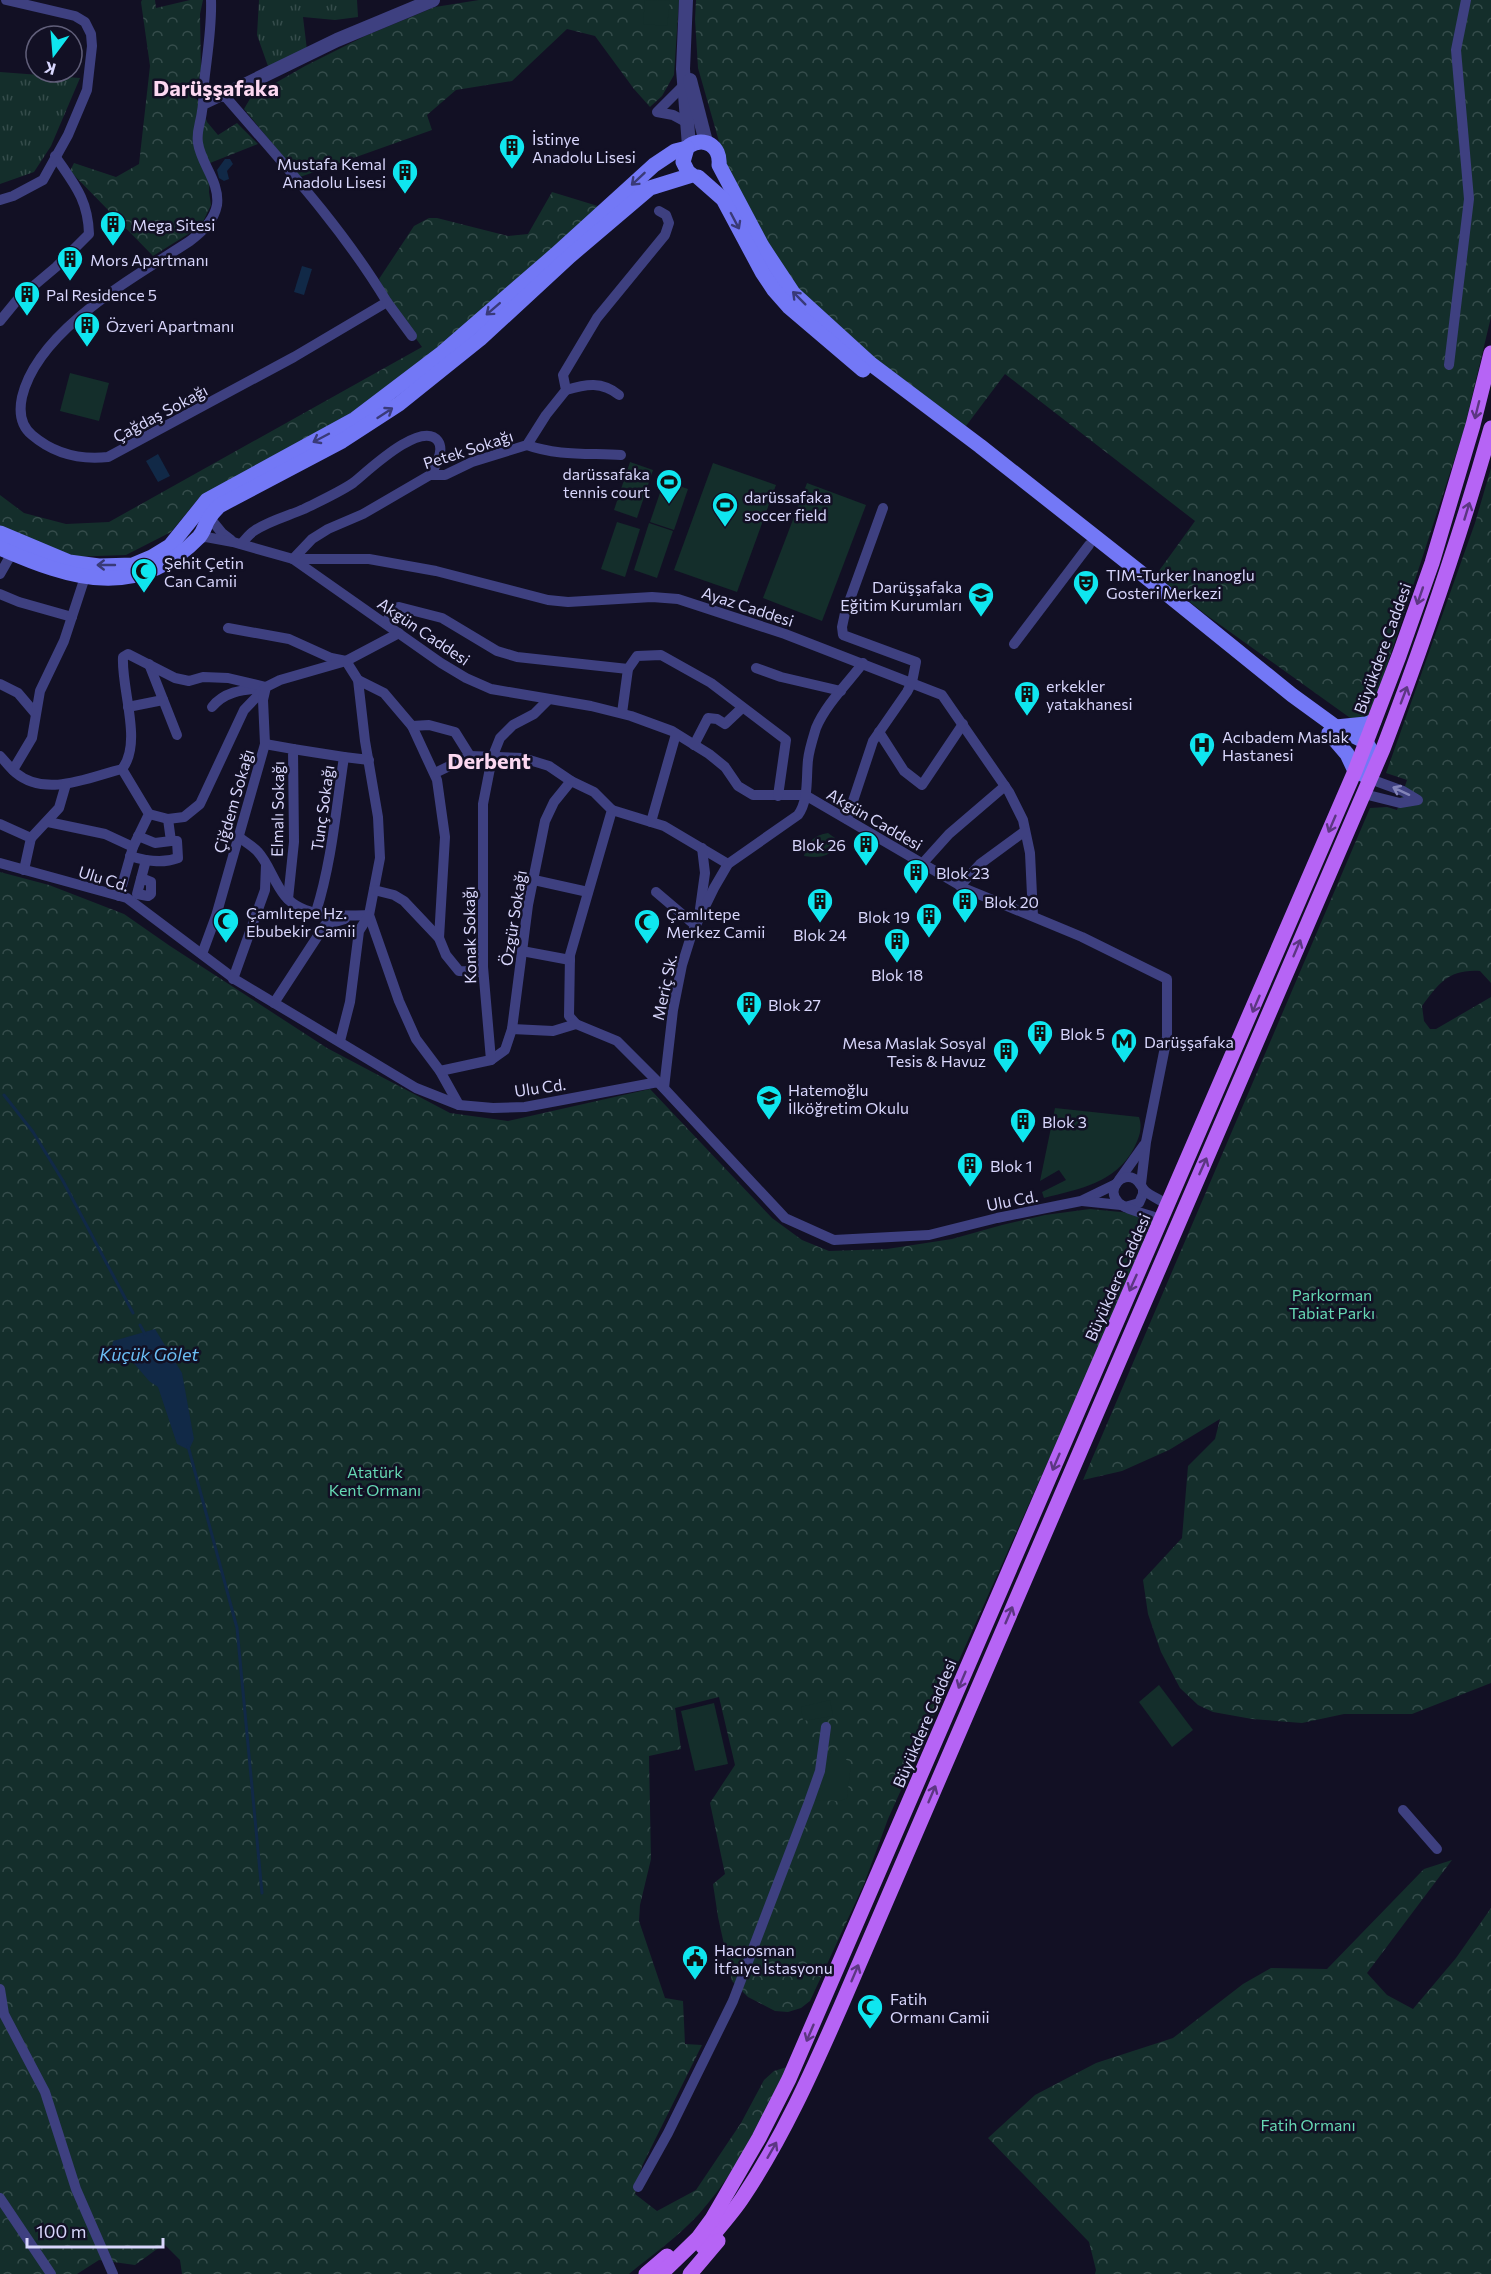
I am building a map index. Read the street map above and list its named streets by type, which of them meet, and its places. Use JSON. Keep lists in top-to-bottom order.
{
  "streets": {
    "main road": ["Büyükdere Caddesi"],
    "street": [
      "Çağdaş Sokağı",
      "Petek Sokağı",
      "Ayaz Caddesi",
      "Akgün Caddesi",
      "Çiğdem Sokağı",
      "Tunç Sokağı",
      "Elmalı Sokağı",
      "Ulu Cd.",
      "Özgür Sokağı",
      "Konak Sokağı",
      "Meriç Sk."
    ]
  },
  "crossings": [
    ["Petek Sokağı", "Ayaz Caddesi"],
    ["Petek Sokağı", "Akgün Caddesi"],
    ["Ayaz Caddesi", "Akgün Caddesi"],
    ["Akgün Caddesi", "Ulu Cd."],
    ["Akgün Caddesi", "Konak Sokağı"],
    ["Akgün Caddesi", "Meriç Sk."],
    ["Büyükdere Caddesi", "Ulu Cd."],
    ["Çiğdem Sokağı", "Elmalı Sokağı"],
    ["Çiğdem Sokağı", "Ulu Cd."],
    ["Tunç Sokağı", "Elmalı Sokağı"],
    ["Ulu Cd.", "Meriç Sk."],
    ["Özgür Sokağı", "Konak Sokağı"]
  ],
  "districts": ["Darüşşafaka", "Derbent"],
  "water": ["Küçük Gölet"],
  "parks": ["Parkorman Tabiat Parkı", "Atatürk Kent Ormanı", "Fatih Ormanı"],
  "places": {
    "building": [
      "İstinye Anadolu Lisesi",
      "Mustafa Kemal Anadolu Lisesi",
      "Mega Sitesi",
      "Mors Apartmanı",
      "Pal Residence 5",
      "Özveri Apartmanı",
      "erkekler yatakhanesi",
      "Blok 26",
      "Blok 23",
      "Blok 24",
      "Blok 20",
      "Blok 19",
      "Blok 18",
      "Blok 27",
      "Blok 5",
      "Mesa Maslak Sosyal Tesis & Havuz",
      "Blok 3",
      "Blok 1"
    ],
    "sports": ["darüssafaka tennis court", "darüssafaka soccer field"],
    "mosque": [
      "Şehit Çetin Can Camii",
      "Çamlıtepe Hz. Ebubekir Camii",
      "Çamlıtepe Merkez Camii",
      "Fatih Ormanı Camii"
    ],
    "theatre": ["TIM-Turker Inanoglu Gosteri Merkezi"],
    "school or university": ["Darüşşafaka Eğitim Kurumları", "Hatemoğlu İlköğretim Okulu"],
    "hospital": ["Acıbadem Maslak Hastanesi"],
    "metro station": ["Darüşşafaka"],
    "public building": ["Hacıosman İtfaiye İstasyonu"]
  },
  "scale_bar": "100 m",
  "north": "bottom"
}
